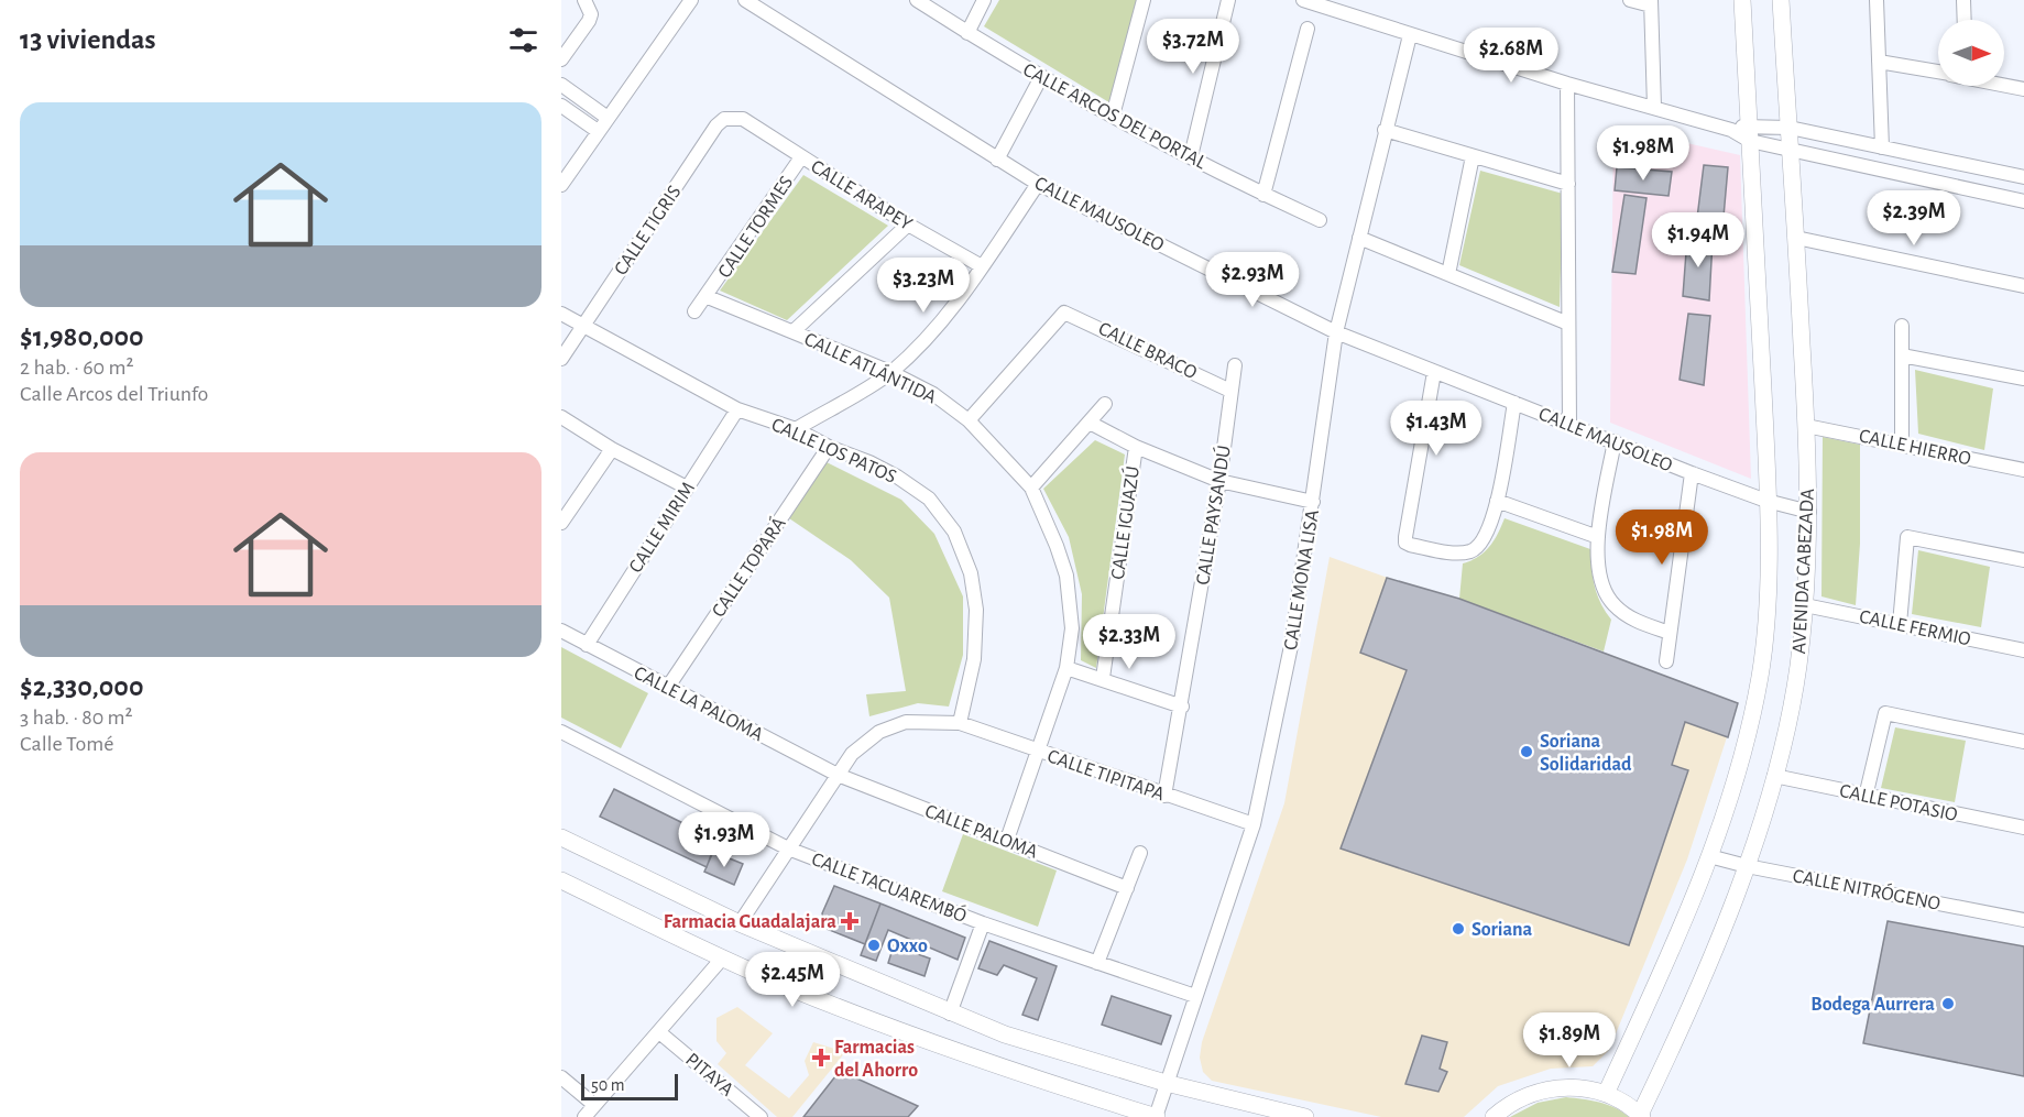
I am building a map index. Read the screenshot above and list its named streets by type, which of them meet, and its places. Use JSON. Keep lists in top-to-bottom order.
{
  "streets": {
    "main road": ["AVENIDA CABEZADA"],
    "street": [
      "CALLE ARCOS DEL PORTAL",
      "CALLE ARAPEY",
      "CALLE MAUSOLEO",
      "CALLE TORMES",
      "CALLE TIGRIS",
      "CALLE BRACO",
      "CALLE ATLÁNTIDA",
      "CALLE HIERRO",
      "CALLE LOS PATOS",
      "CALLE PAYSANDÚ",
      "CALLE IGUAZÚ",
      "CALLE MIRIM",
      "CALLE TOPARÁ",
      "CALLE MONA LISA",
      "CALLE FERMIO",
      "CALLE LA PALOMA",
      "CALLE TIPITAPA",
      "CALLE POTASIO",
      "CALLE PALOMA",
      "CALLE TACUAREMBÓ",
      "CALLE NITRÓGENO",
      "PITAYA"
    ]
  },
  "crossings": [
    ["CALLE ARAPEY", "CALLE TORMES"],
    ["CALLE ARAPEY", "CALLE TIGRIS"],
    ["CALLE MAUSOLEO", "AVENIDA CABEZADA"],
    ["CALLE MAUSOLEO", "CALLE MONA LISA"],
    ["CALLE TORMES", "CALLE ATLÁNTIDA"],
    ["CALLE TIGRIS", "CALLE LOS PATOS"],
    ["CALLE BRACO", "CALLE ATLÁNTIDA"],
    ["CALLE BRACO", "CALLE PAYSANDÚ"],
    ["CALLE ATLÁNTIDA", "CALLE TIPITAPA"],
    ["CALLE ATLÁNTIDA", "CALLE PALOMA"],
    ["CALLE HIERRO", "AVENIDA CABEZADA"],
    ["CALLE LOS PATOS", "CALLE MIRIM"],
    ["CALLE LOS PATOS", "CALLE TOPARÁ"],
    ["CALLE LOS PATOS", "CALLE TIPITAPA"],
    ["CALLE PAYSANDÚ", "CALLE TIPITAPA"],
    ["CALLE MIRIM", "CALLE LA PALOMA"],
    ["CALLE TOPARÁ", "CALLE LA PALOMA"],
    ["AVENIDA CABEZADA", "CALLE FERMIO"],
    ["AVENIDA CABEZADA", "CALLE POTASIO"],
    ["AVENIDA CABEZADA", "CALLE NITRÓGENO"],
    ["CALLE MONA LISA", "CALLE TIPITAPA"],
    ["CALLE MONA LISA", "CALLE TACUAREMBÓ"],
    ["CALLE LA PALOMA", "CALLE TIPITAPA"],
    ["CALLE LA PALOMA", "CALLE PALOMA"],
    ["CALLE TIPITAPA", "CALLE PALOMA"]
  ],
  "places": {
    "other": [
      "Soriana Solidaridad",
      "Soriana",
      "Oxxo",
      "Bodega Aurrera"
    ],
    "health": ["Farmacia Guadalajara", "Farmacias del Ahorro"]
  },
  "scale_bar": "50 m",
  "north": "right",
  "page": {
    "heading": "13 viviendas",
    "price": [
      "$3.72M",
      "$2.68M",
      "$1.98M",
      "$2.39M",
      "$1.94M",
      "$2.93M",
      "$3.23M",
      "$1.43M",
      "$1.98M",
      "$2.33M",
      "$1.93M",
      "$2.45M",
      "$1.89M"
    ],
    "list": [
      {
        "name": "$1,980,000",
        "note": "2 hab. · 60 m² · Calle Arcos del Triunfo"
      },
      {
        "name": "$2,330,000",
        "note": "3 hab. · 80 m² · Calle Tomé"
      }
    ],
    "scale": "50 m"
  }
}
